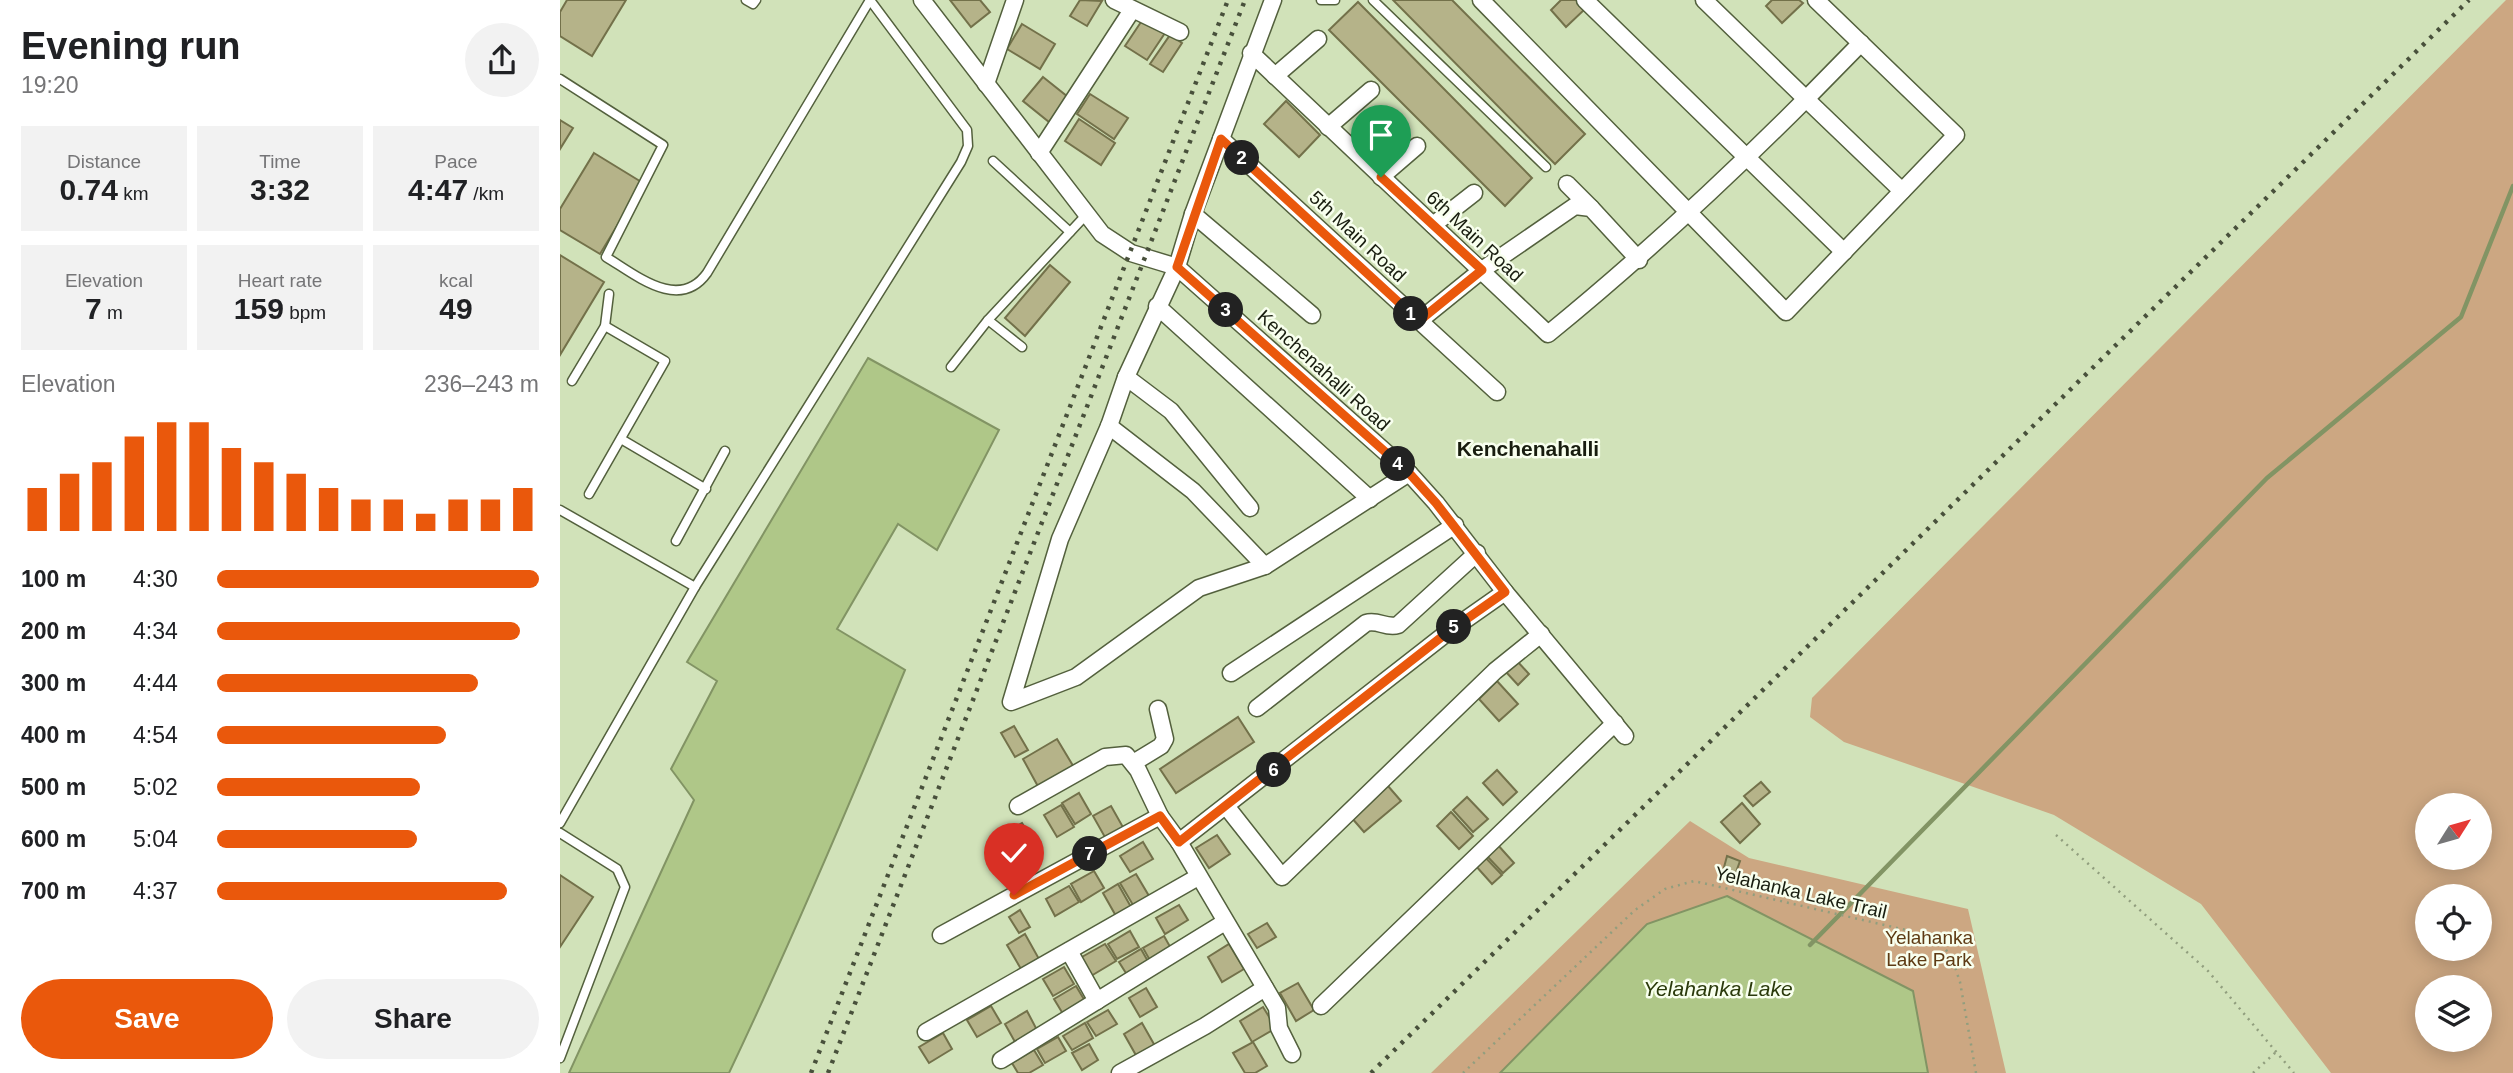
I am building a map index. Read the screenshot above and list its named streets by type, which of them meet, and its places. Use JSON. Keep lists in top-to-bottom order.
{
  "streets": {
    "street": ["5th Main Road", "6th Main Road", "Kenchenahalli Road"],
    "path": ["Yelahanka Lake Trail"]
  },
  "districts": ["Kenchenahalli"],
  "water": ["Yelahanka Lake"],
  "parks": ["Yelahanka Lake Park"],
  "north": "top right",
  "page": {
    "heading": ["Evening run", "19:20"],
    "stats": [
      ["Distance", "0.74 km"],
      ["Time", "3:32"],
      ["Pace", "4:47 /km"],
      ["Elevation", "7 m"],
      ["Heart rate", "159 bpm"],
      ["kcal", "49"]
    ],
    "pins": [
      "2",
      "3",
      "1",
      "4",
      "5",
      "6",
      "7"
    ],
    "chart": ["Elevation", "236–243 m"],
    "list": [
      {
        "name": "100 m",
        "note": "4:30"
      },
      {
        "name": "200 m",
        "note": "4:34"
      },
      {
        "name": "300 m",
        "note": "4:44"
      },
      {
        "name": "400 m",
        "note": "4:54"
      },
      {
        "name": "500 m",
        "note": "5:02"
      },
      {
        "name": "600 m",
        "note": "5:04"
      },
      {
        "name": "700 m",
        "note": "4:37"
      }
    ],
    "buttons": ["Save", "Share"]
  }
}
